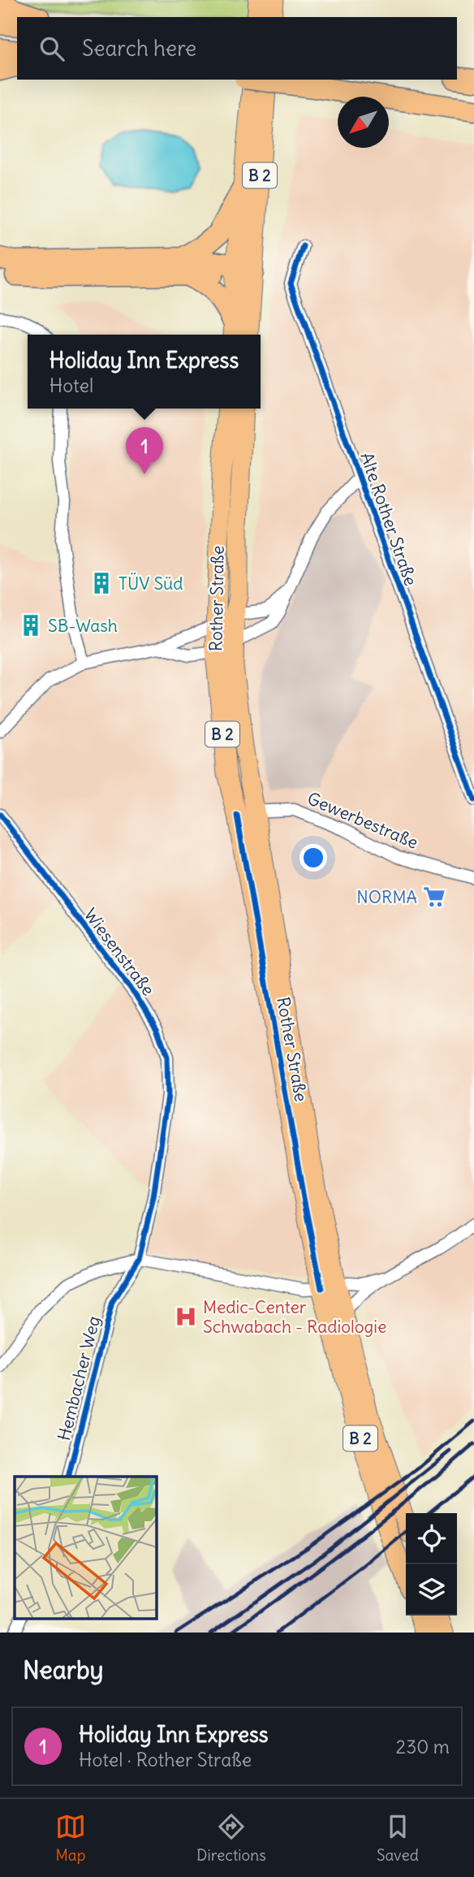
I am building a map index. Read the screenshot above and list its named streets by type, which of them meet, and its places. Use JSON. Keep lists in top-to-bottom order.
{
  "streets": {
    "main road": ["B 2", "Rother Straße"],
    "street": [
      "Alte Rother Straße",
      "Gewerbestraße",
      "Wiesenstraße",
      "Hembacher Weg"
    ]
  },
  "crossings": [
    ["Alte Rother Straße", "Rother Straße"],
    ["Rother Straße", "Gewerbestraße"],
    ["Wiesenstraße", "Hembacher Weg"]
  ],
  "places": {
    "building": ["TÜV Süd", "SB-Wash"],
    "supermarket": ["NORMA"],
    "hospital": ["Medic-Center Schwabach - Radiologie"]
  },
  "north": "bottom left",
  "page": {
    "search": "Search here",
    "popup": ["Holiday Inn Express", "Hotel"],
    "pins": "1",
    "heading": "Nearby",
    "list": [
      {
        "mark": "1",
        "name": "Holiday Inn Express",
        "note": "Hotel · Rother Straße",
        "value": "230 m"
      }
    ],
    "nav": ["Map", "Directions", "Saved"]
  }
}
